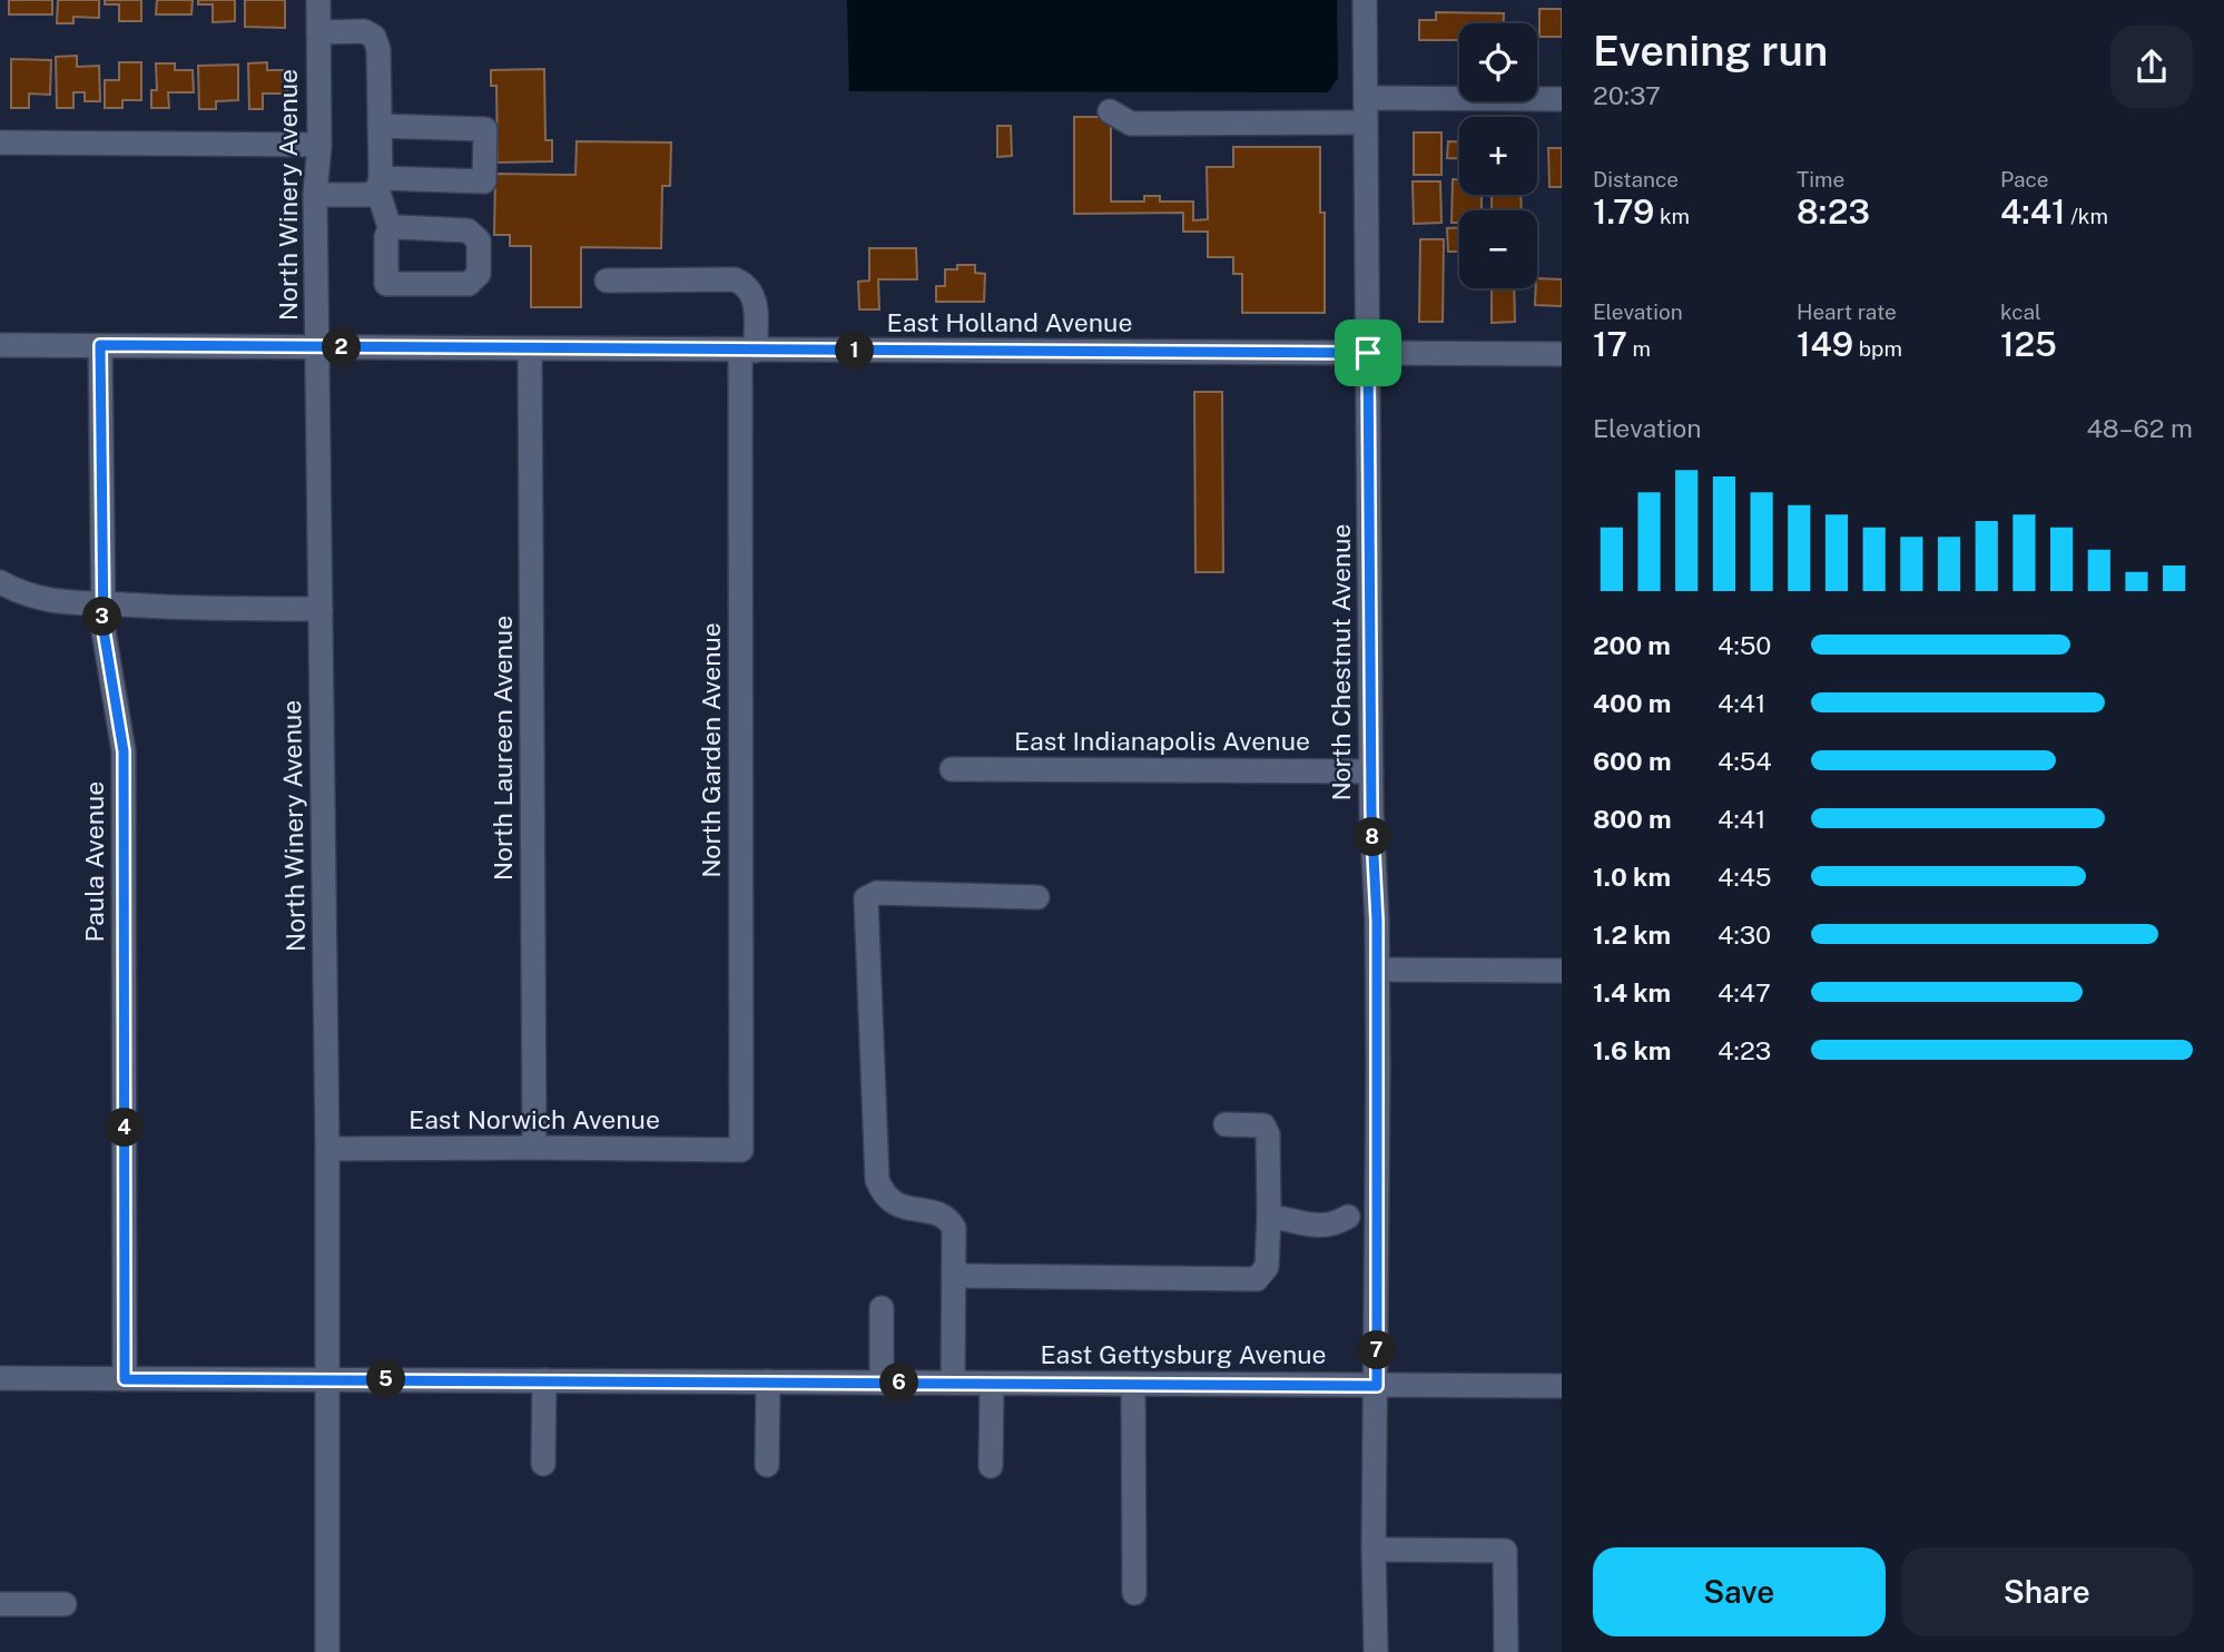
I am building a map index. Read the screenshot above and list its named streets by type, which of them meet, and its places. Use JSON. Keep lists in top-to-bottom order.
{
  "streets": {
    "street": [
      "North Winery Avenue",
      "East Holland Avenue",
      "North Chestnut Avenue",
      "East Indianapolis Avenue",
      "North Laureen Avenue",
      "North Garden Avenue",
      "Paula Avenue",
      "East Norwich Avenue",
      "East Gettysburg Avenue"
    ]
  },
  "crossings": [
    ["North Winery Avenue", "East Holland Avenue"],
    ["North Winery Avenue", "East Norwich Avenue"],
    ["North Winery Avenue", "East Gettysburg Avenue"],
    ["East Holland Avenue", "North Chestnut Avenue"],
    ["East Holland Avenue", "North Laureen Avenue"],
    ["East Holland Avenue", "North Garden Avenue"],
    ["East Holland Avenue", "Paula Avenue"],
    ["North Chestnut Avenue", "East Indianapolis Avenue"],
    ["North Chestnut Avenue", "East Gettysburg Avenue"],
    ["North Laureen Avenue", "East Norwich Avenue"],
    ["North Garden Avenue", "East Norwich Avenue"],
    ["Paula Avenue", "East Gettysburg Avenue"]
  ],
  "page": {
    "heading": ["Evening run", "20:37"],
    "map_buttons": ["+", "−"],
    "stats": [
      ["Distance", "1.79 km"],
      ["Time", "8:23"],
      ["Pace", "4:41 /km"],
      ["Elevation", "17 m"],
      ["Heart rate", "149 bpm"],
      ["kcal", "125"]
    ],
    "pins": [
      "2",
      "1",
      "3",
      "8",
      "4",
      "7",
      "5",
      "6"
    ],
    "chart": ["Elevation", "48–62 m"],
    "list": [
      {
        "name": "200 m",
        "note": "4:50"
      },
      {
        "name": "400 m",
        "note": "4:41"
      },
      {
        "name": "600 m",
        "note": "4:54"
      },
      {
        "name": "800 m",
        "note": "4:41"
      },
      {
        "name": "1.0 km",
        "note": "4:45"
      },
      {
        "name": "1.2 km",
        "note": "4:30"
      },
      {
        "name": "1.4 km",
        "note": "4:47"
      },
      {
        "name": "1.6 km",
        "note": "4:23"
      }
    ],
    "buttons": ["Save", "Share"]
  }
}
